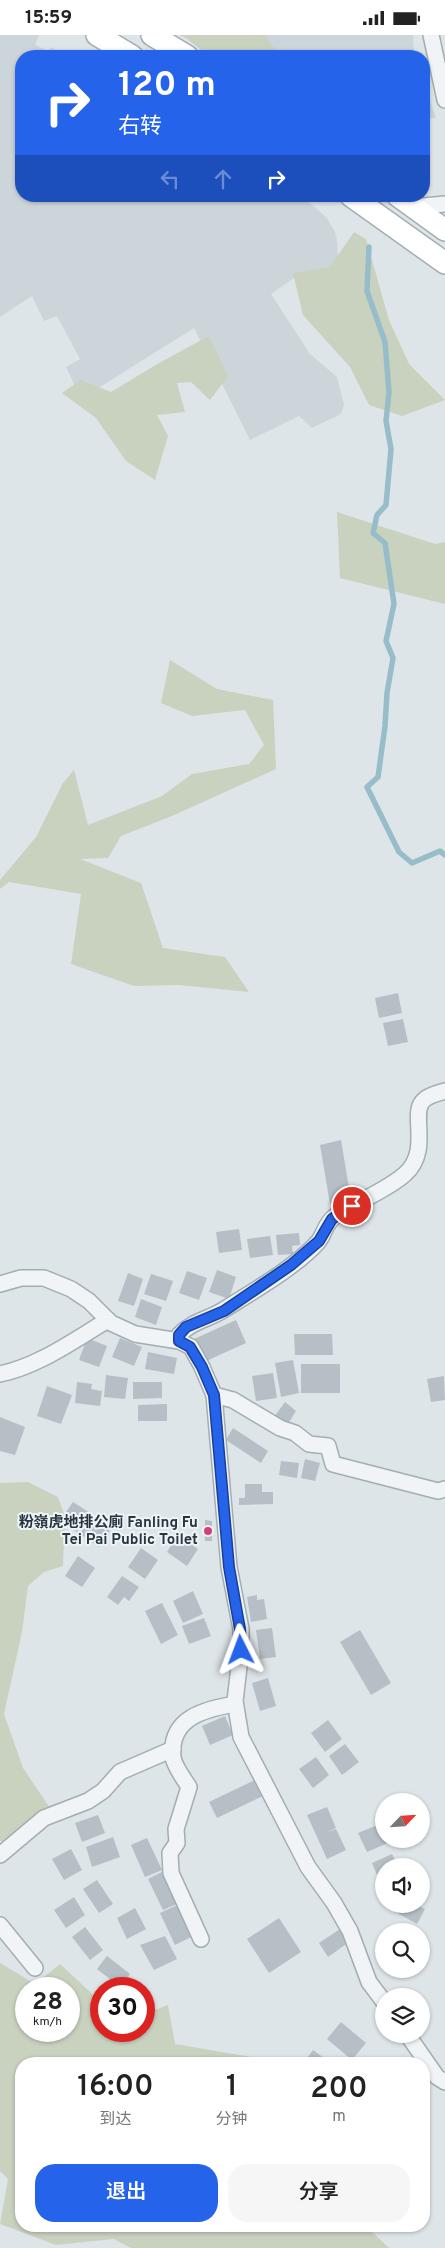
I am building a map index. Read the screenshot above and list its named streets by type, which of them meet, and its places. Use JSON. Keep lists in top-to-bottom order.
{
  "places": ["粉嶺虎地排公廁 Fanling Fu Tei Pai Public Toilet"],
  "north": "top right",
  "page": {
    "status": "15:59",
    "turn": ["120 m", "右转"],
    "speed": "28 km/h",
    "limit": "30",
    "eta": [
      "16:00",
      "到达",
      "1",
      "分钟",
      "200",
      "m"
    ],
    "buttons": ["退出", "分享"]
  }
}
